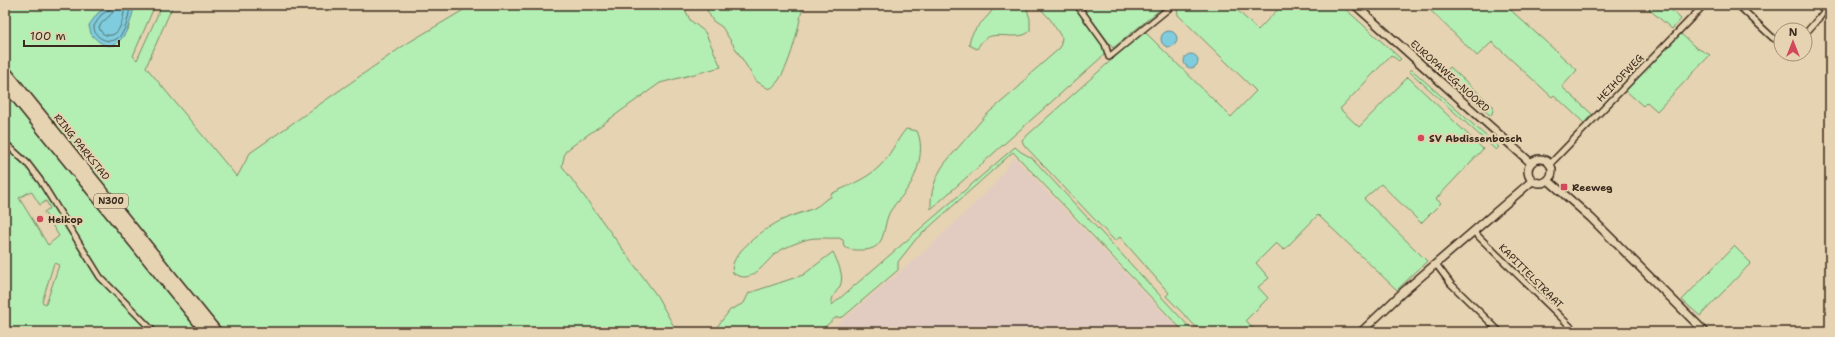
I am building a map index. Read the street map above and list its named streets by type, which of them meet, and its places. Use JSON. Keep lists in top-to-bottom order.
{
  "streets": {
    "highway": ["RING PARKSTAD", "N300"],
    "street": ["EUROPAWEG-NOORD", "HEIHOFWEG", "KAPITTELSTRAAT"]
  },
  "crossings": [
    ["EUROPAWEG-NOORD", "HEIHOFWEG"]
  ],
  "places": {
    "other": ["SV Abdissenbosch", "Heikop"],
    "transit": ["Reeweg"]
  },
  "scale_bar": "100 m",
  "north": "top"
}
